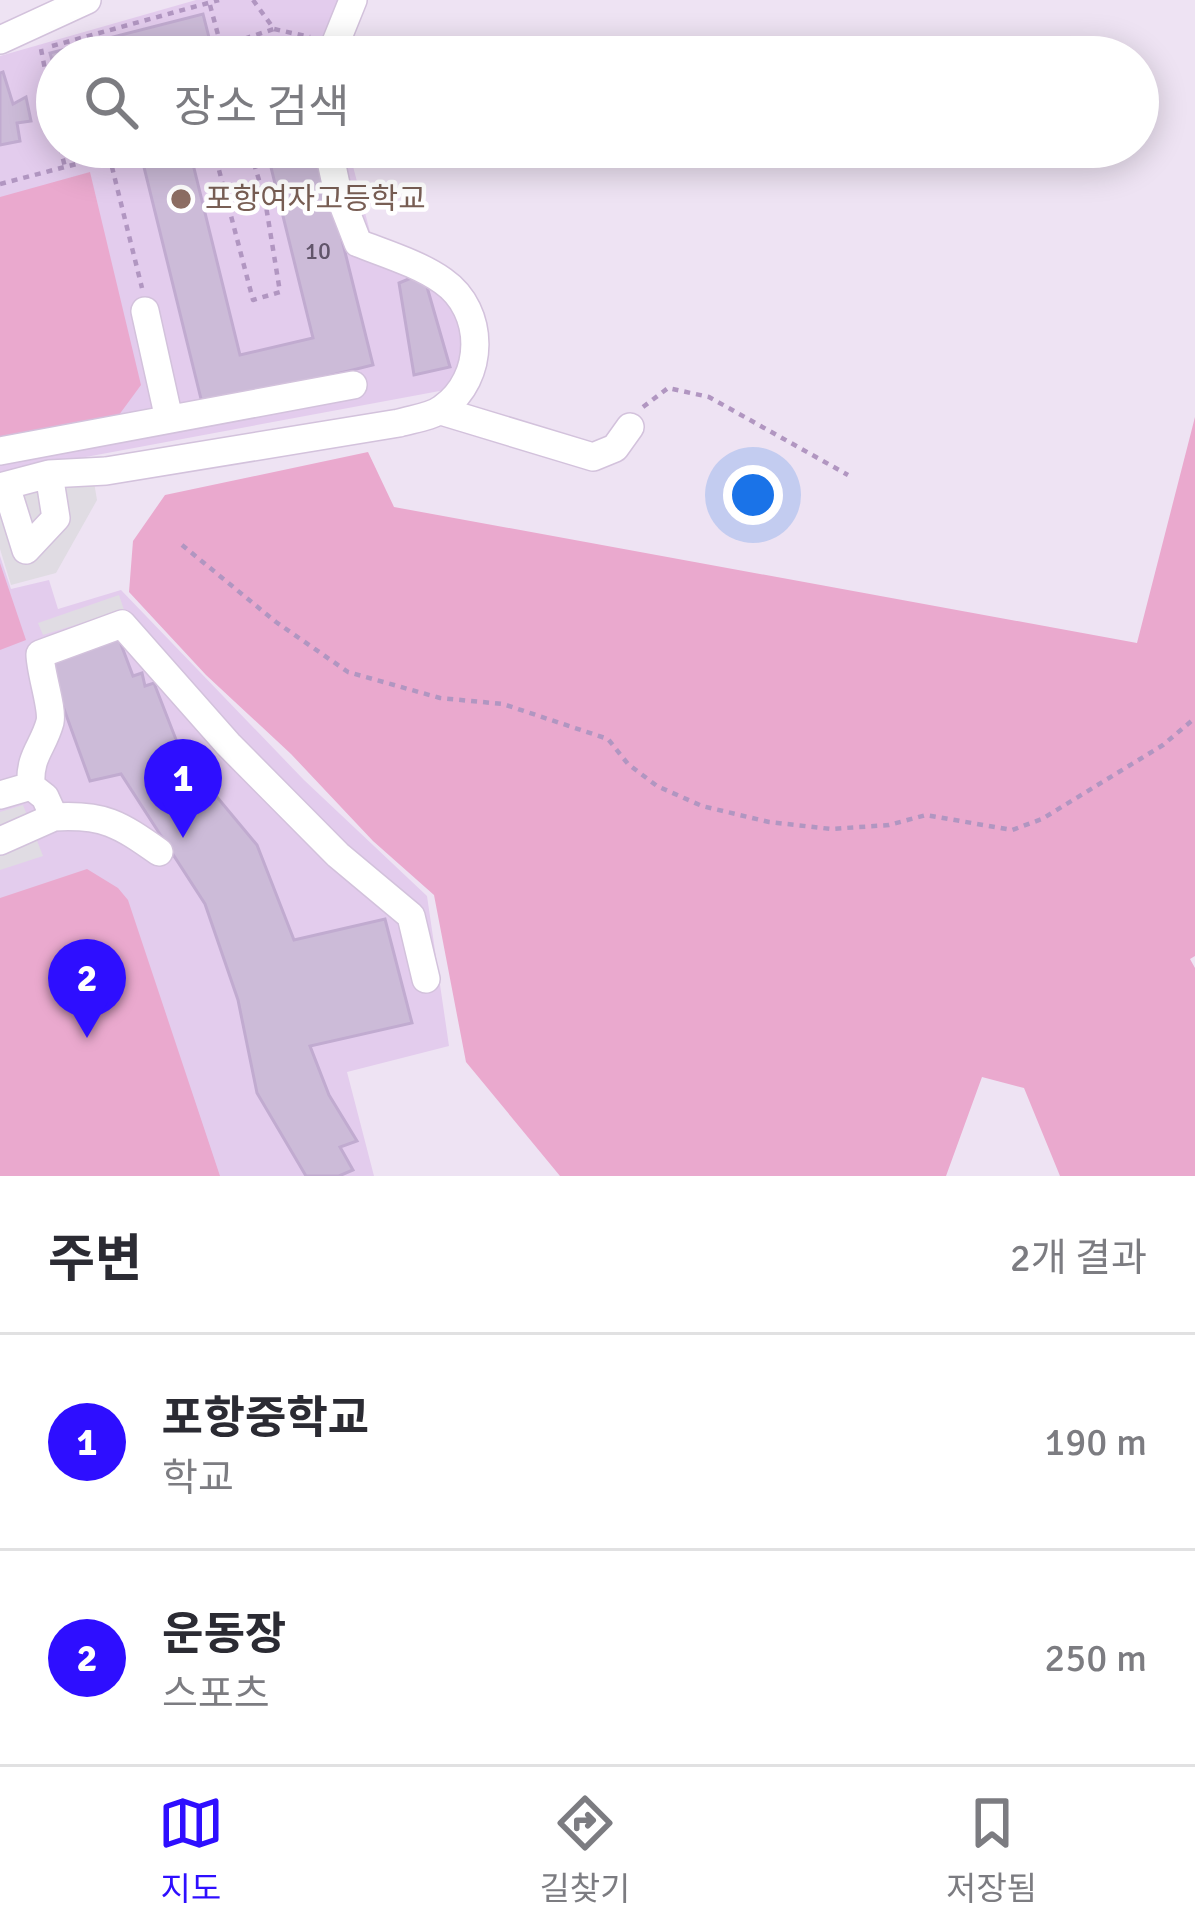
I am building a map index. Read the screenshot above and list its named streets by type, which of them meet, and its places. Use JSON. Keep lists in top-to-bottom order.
{
  "places": ["포항여자고등학교"],
  "house_numbers": ["10"],
  "page": {
    "search": "장소 검색",
    "pins": ["1", "2"],
    "heading": ["주변", "2개 결과"],
    "list": [
      {
        "mark": "1",
        "name": "포항중학교",
        "note": "학교",
        "value": "190 m"
      },
      {
        "mark": "2",
        "name": "운동장",
        "note": "스포츠",
        "value": "250 m"
      }
    ],
    "nav": ["지도", "길찾기", "저장됨"]
  }
}
